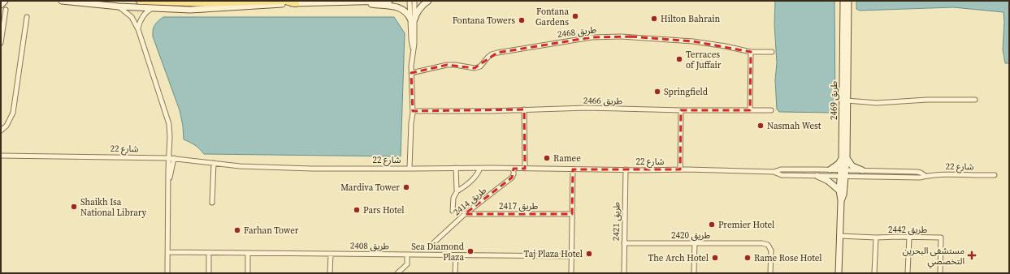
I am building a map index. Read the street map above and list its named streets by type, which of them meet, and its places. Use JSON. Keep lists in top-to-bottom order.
{
  "streets": {
    "street": [
      "طريق 2468",
      "طريق 2466",
      "طريق 2469",
      "شارع 22",
      "طريق 2414",
      "طريق 2417",
      "طريق 2421",
      "طريق 2442",
      "طريق 2420",
      "طريق 2408"
    ]
  },
  "crossings": [
    ["طريق 2469", "شارع 22"],
    ["شارع 22", "طريق 2414"],
    ["شارع 22", "طريق 2421"],
    ["طريق 2414", "طريق 2417"],
    ["طريق 2421", "طريق 2420"]
  ],
  "places": {
    "other": [
      "Fontana Gardens",
      "Hilton Bahrain",
      "Fontana Towers",
      "Terraces of Juffair",
      "Springfield",
      "Nasmah West",
      "Ramee",
      "Mardiva Tower",
      "Shaikh Isa National Library",
      "Pars Hotel",
      "Premier Hotel",
      "Farhan Tower",
      "Sea Diamond Plaza",
      "Taj Plaza Hotel",
      "The Arch Hotel",
      "Rame Rose Hotel"
    ],
    "health": ["مستشفى البحرين التخصصي"]
  }
}
